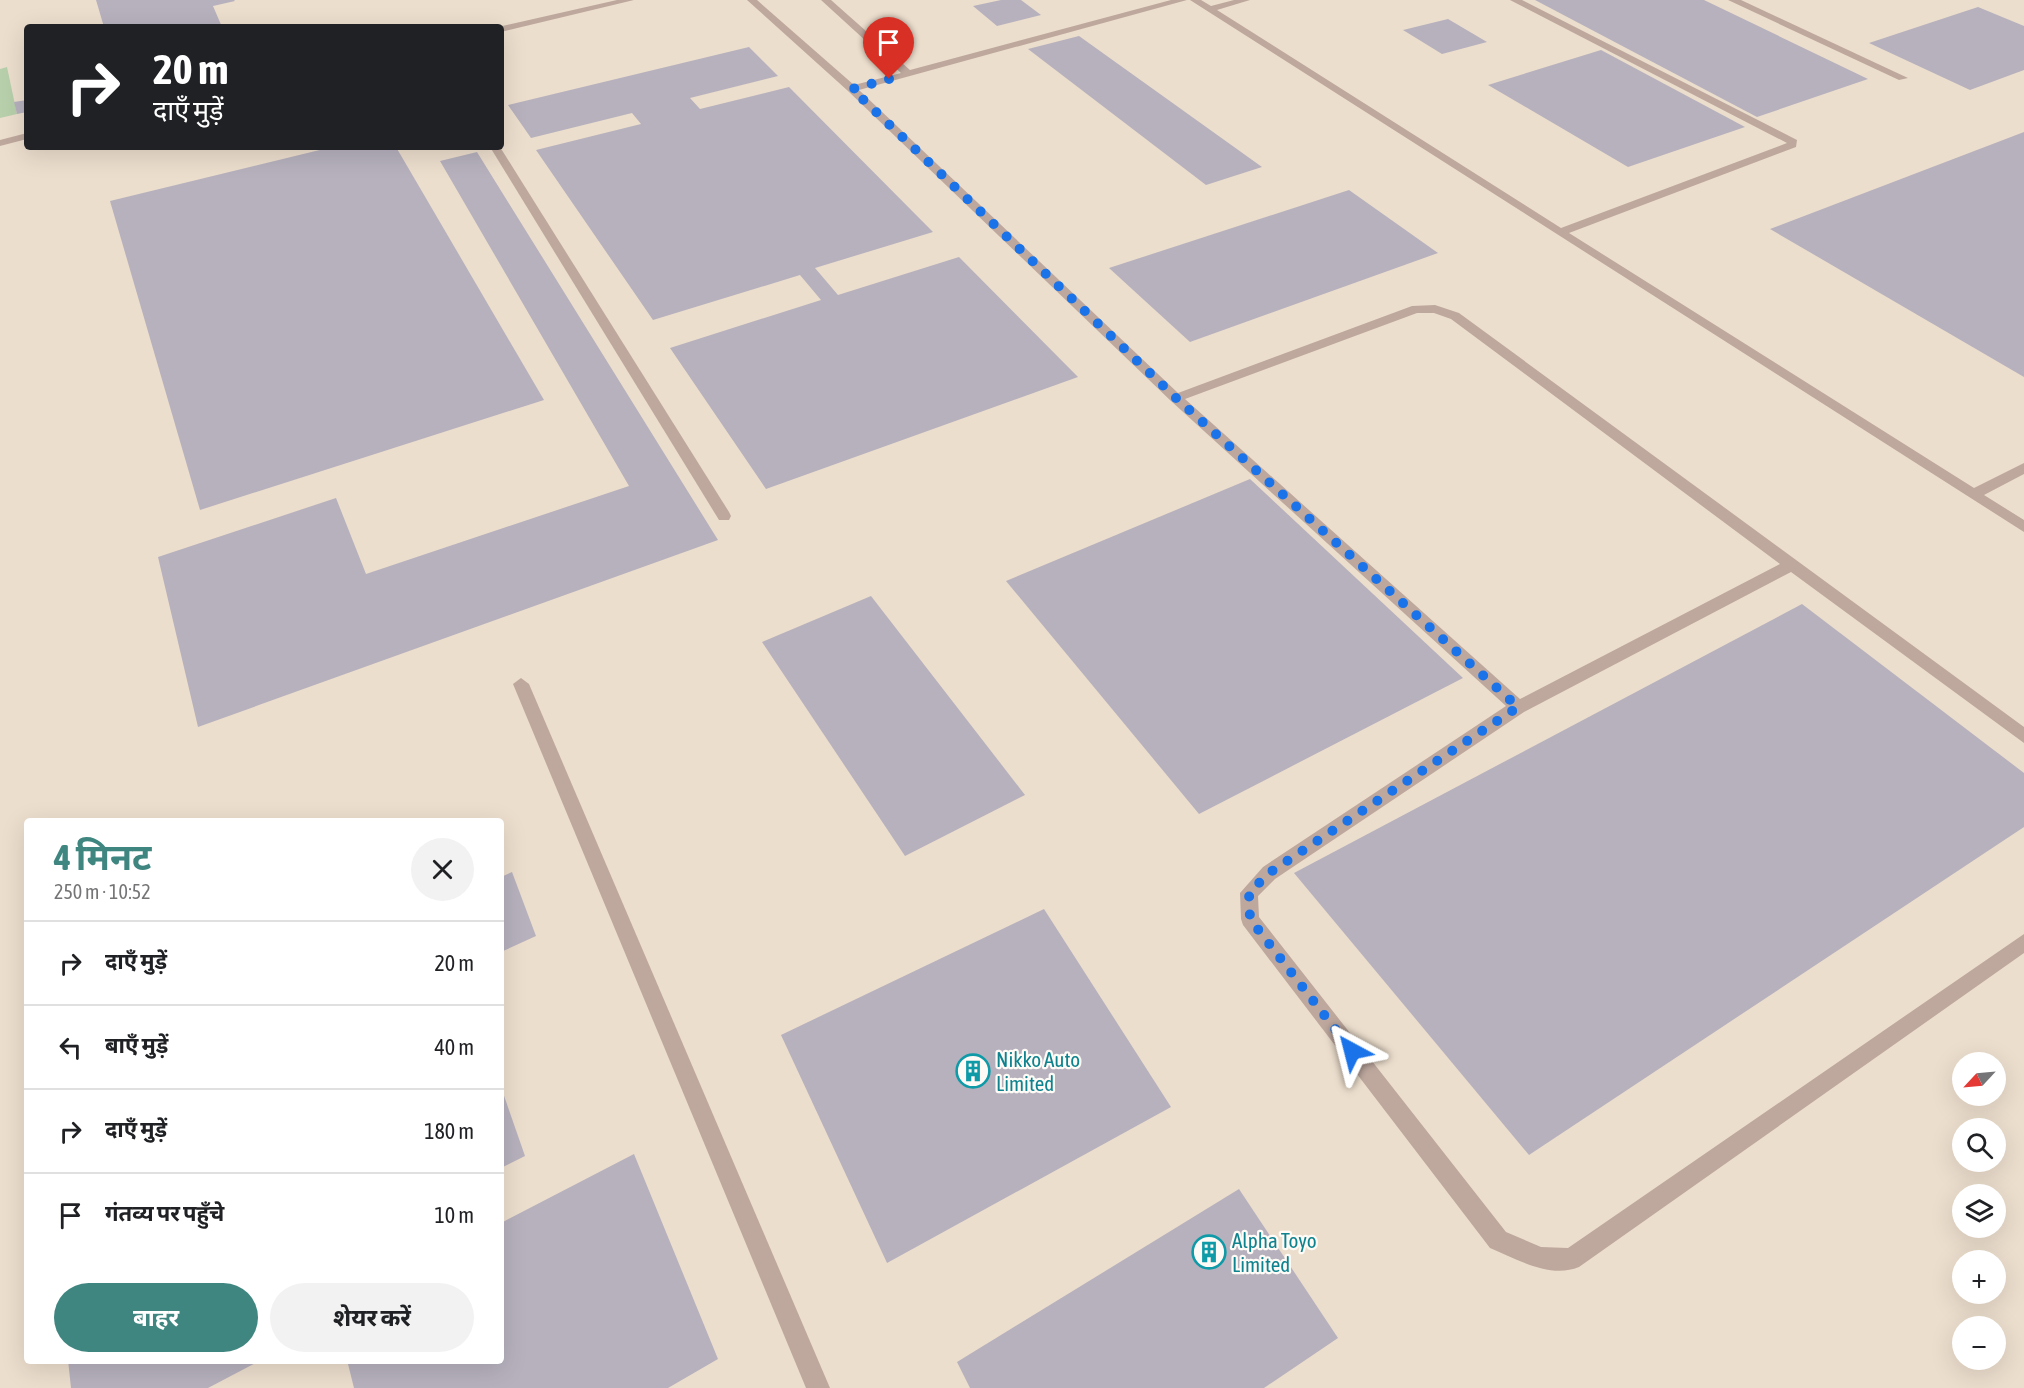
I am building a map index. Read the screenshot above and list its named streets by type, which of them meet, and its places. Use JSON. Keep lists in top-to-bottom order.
{
  "places": {
    "building": ["Nikko Auto Limited", "Alpha Toyo Limited"]
  },
  "north": "bottom left",
  "page": {
    "turn": ["20 m", "दाएँ मुड़ें"],
    "heading": ["4 मिनट", "250 m · 10:52"],
    "list": [
      {
        "name": "दाएँ मुड़ें",
        "value": "20 m"
      },
      {
        "name": "बाएँ मुड़ें",
        "value": "40 m"
      },
      {
        "name": "दाएँ मुड़ें",
        "value": "180 m"
      },
      {
        "name": "गंतव्य पर पहुँचे",
        "value": "10 m"
      }
    ],
    "map_buttons": ["+", "−"],
    "buttons": ["बाहर", "शेयर करें"]
  }
}
